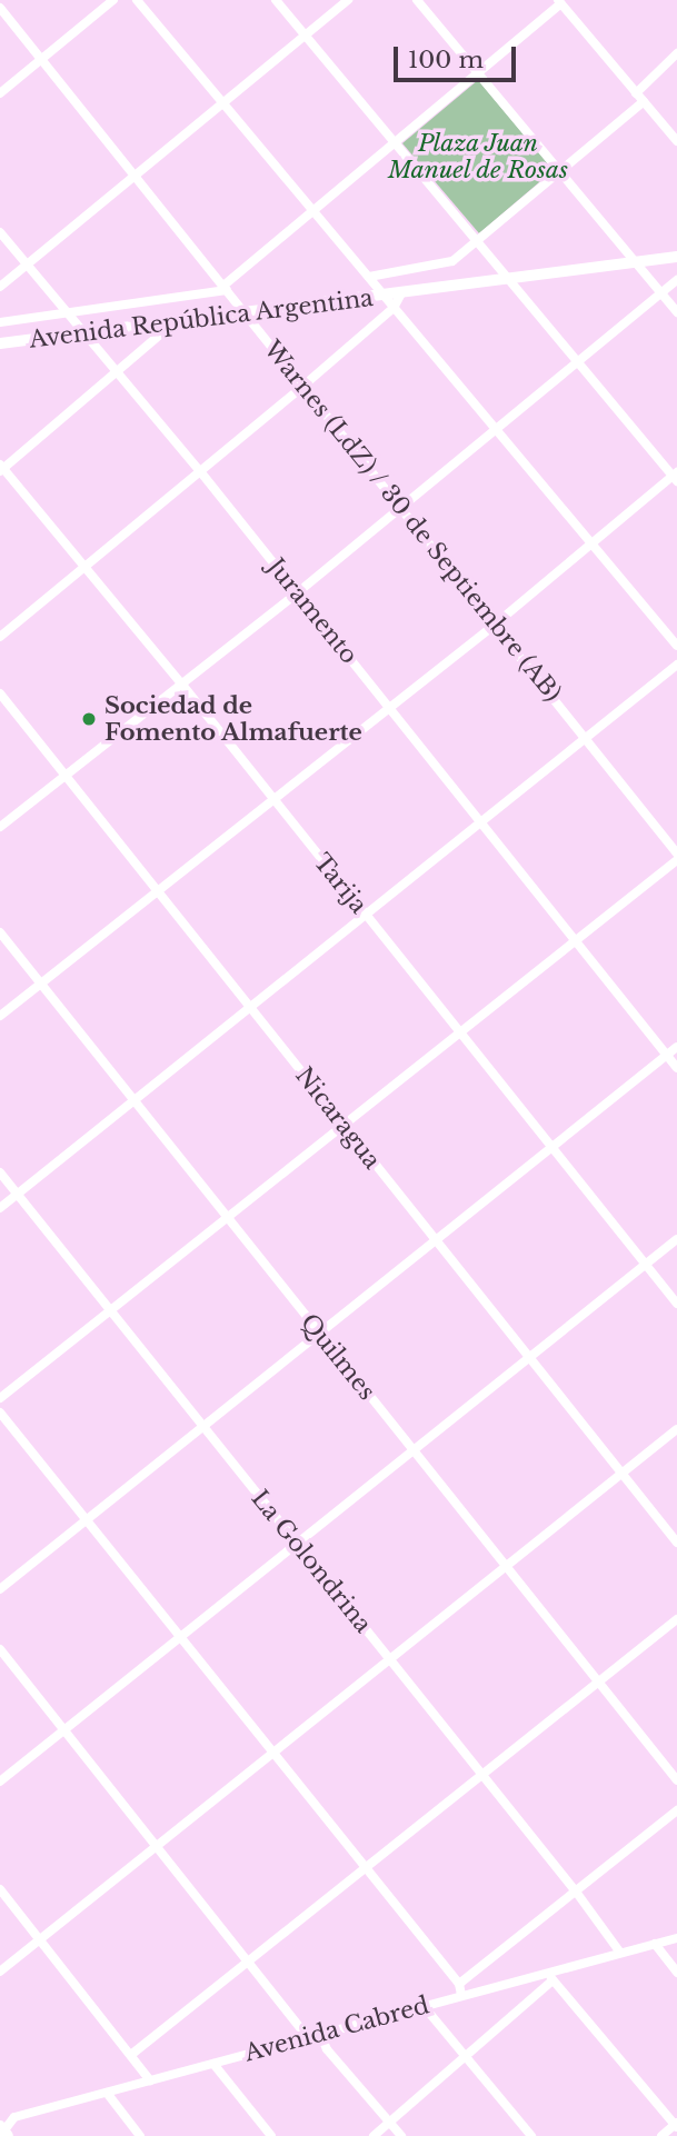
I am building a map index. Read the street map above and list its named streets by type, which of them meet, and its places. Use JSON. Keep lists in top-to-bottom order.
{
  "streets": {
    "main road": ["Avenida República Argentina"],
    "street": [
      "Warnes (LdZ) / 30 de Septiembre (AB)",
      "Juramento",
      "Tarija",
      "Nicaragua",
      "Quilmes",
      "La Golondrina",
      "Avenida Cabred"
    ]
  },
  "crossings": [
    ["Avenida República Argentina", "Warnes (LdZ) / 30 de Septiembre (AB)"],
    ["Avenida República Argentina", "Juramento"],
    ["La Golondrina", "Avenida Cabred"]
  ],
  "parks": ["Plaza Juan Manuel de Rosas"],
  "places": ["Sociedad de Fomento Almafuerte"],
  "scale_bar": "100 m"
}
